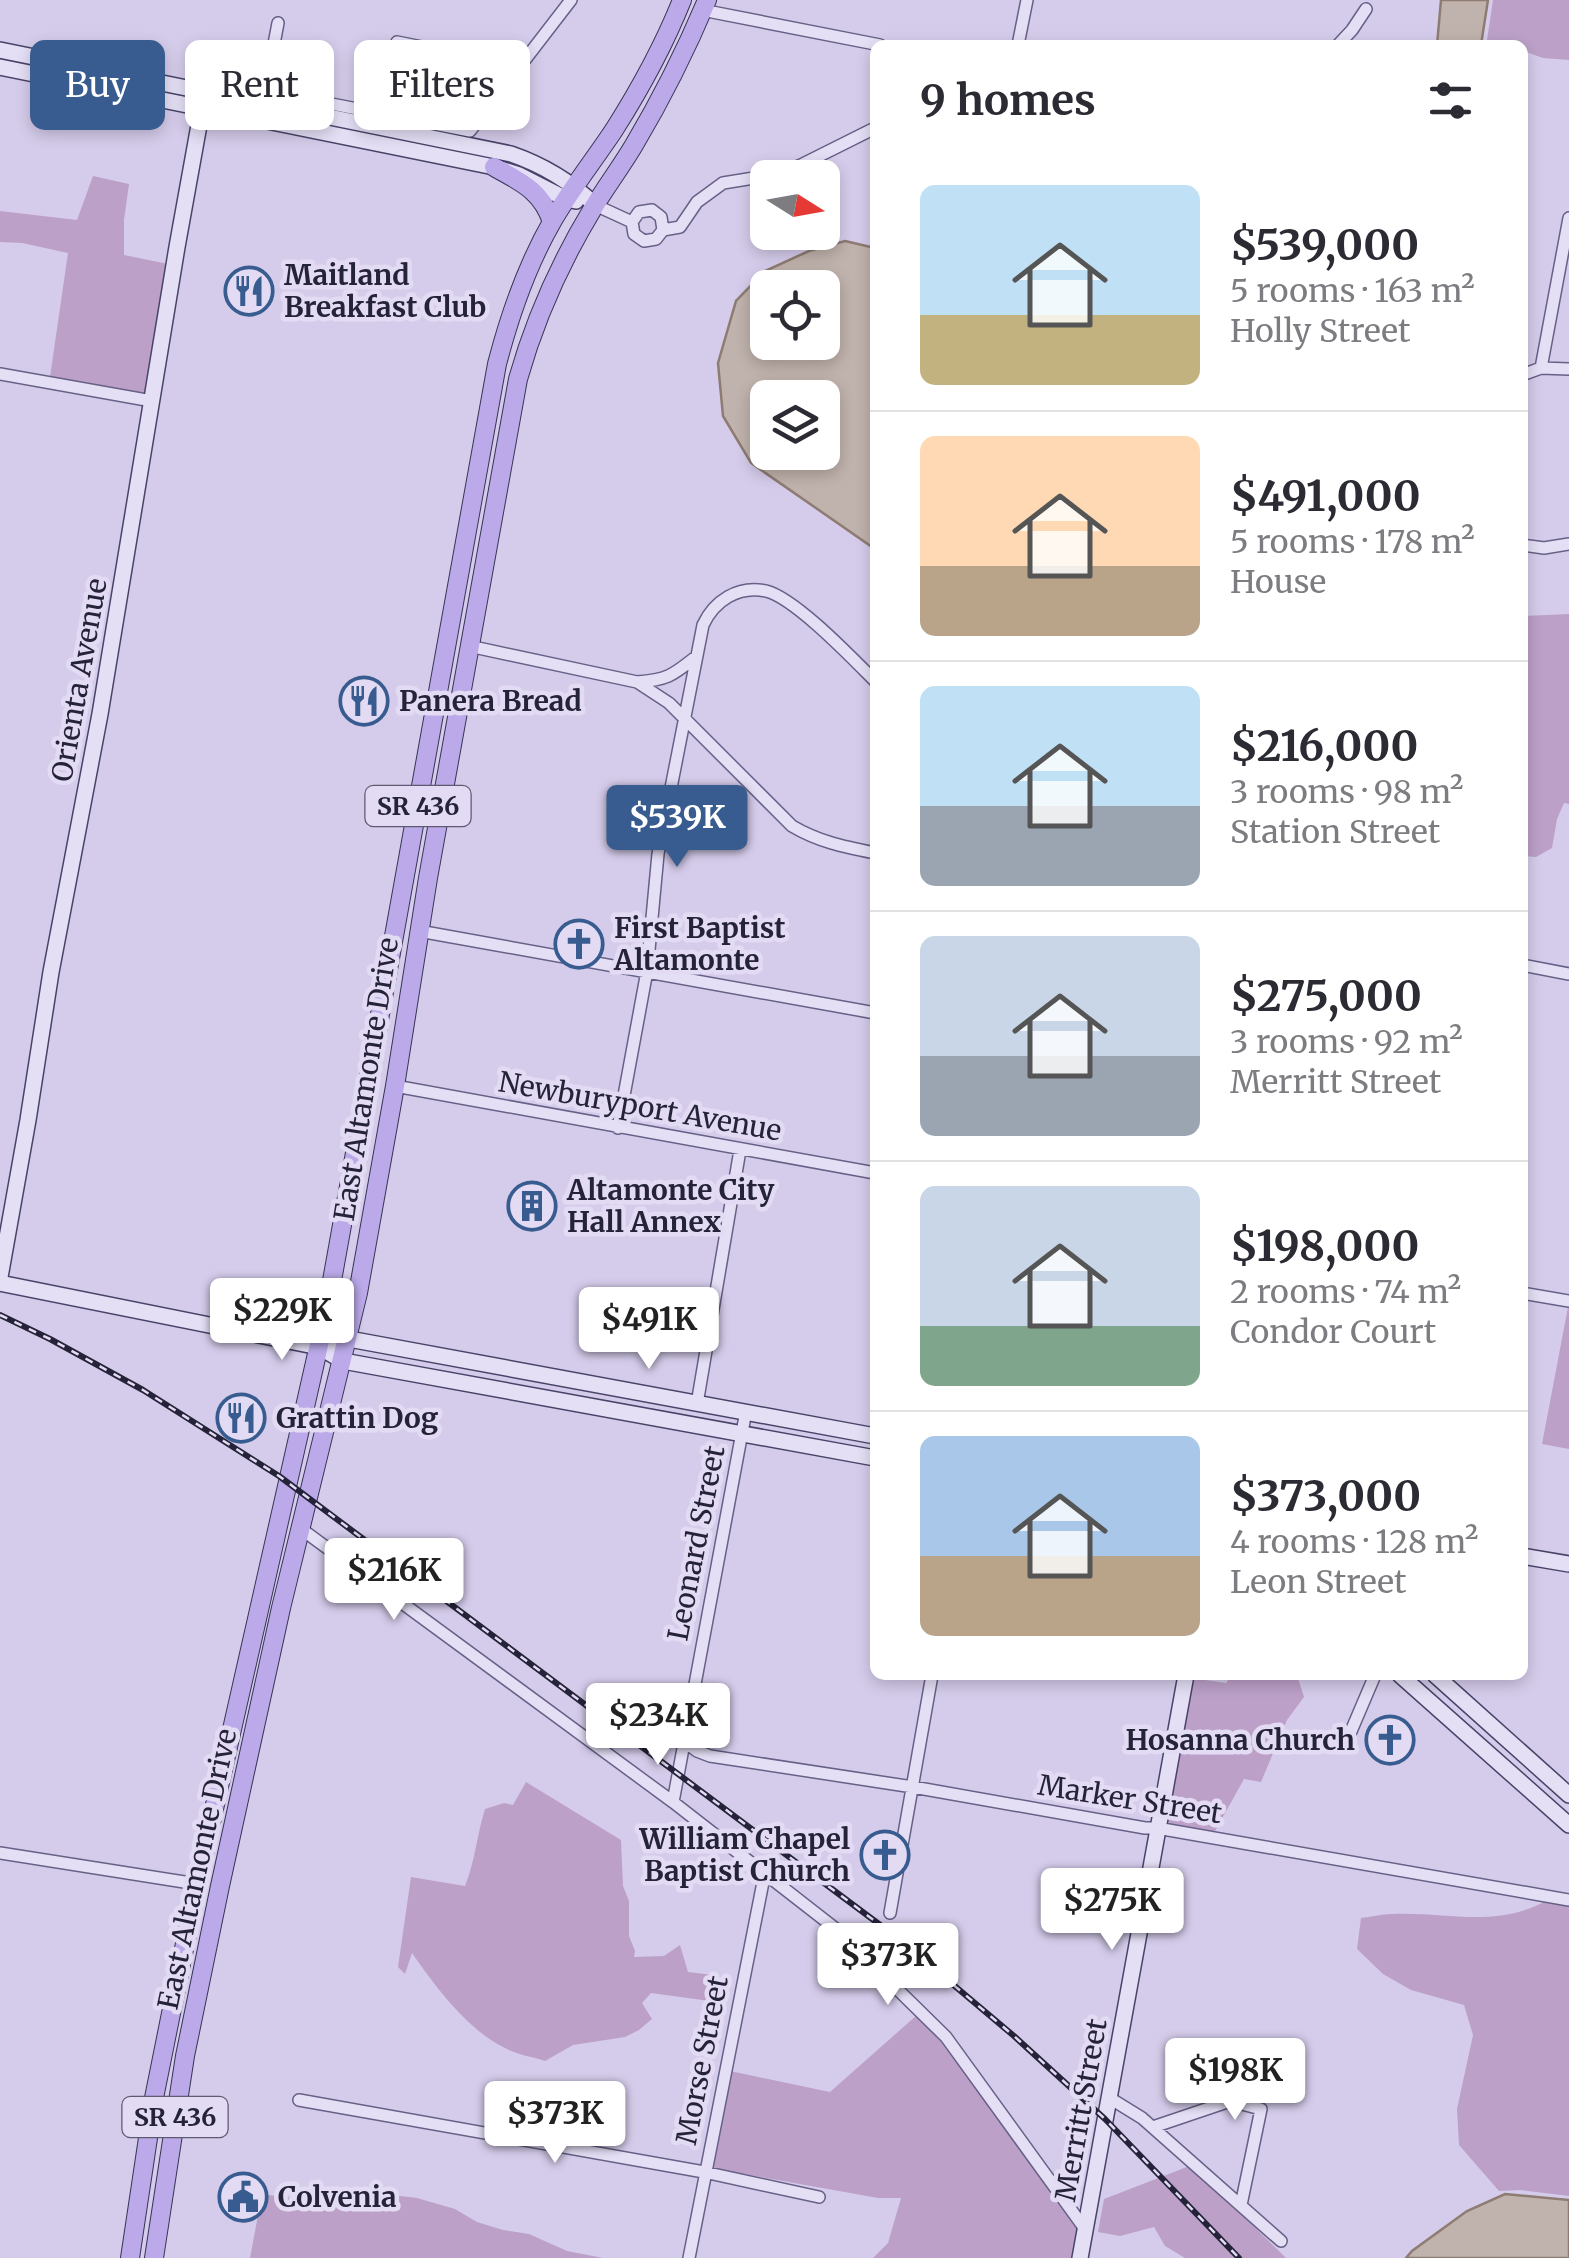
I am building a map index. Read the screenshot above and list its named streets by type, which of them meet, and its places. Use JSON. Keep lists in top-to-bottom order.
{
  "streets": {
    "main road": [
      "Orienta Avenue",
      "SR 436",
      "East Altamonte Drive",
      "Merritt Street"
    ],
    "street": [
      "Newburyport Avenue",
      "Leonard Street",
      "Marker Street",
      "Morse Street"
    ]
  },
  "crossings": [
    ["SR 436", "East Altamonte Drive"],
    ["East Altamonte Drive", "Newburyport Avenue"],
    ["Leonard Street", "Marker Street"],
    ["Marker Street", "Merritt Street"]
  ],
  "places": {
    "restaurant": ["Maitland Breakfast Club", "Panera Bread", "Grattin Dog"],
    "church": ["First Baptist Altamonte", "Hosanna Church", "William Chapel Baptist Church"],
    "building": ["Altamonte City Hall Annex"],
    "public building": ["Colvenia"]
  },
  "north": "right",
  "page": {
    "chip": ["Buy", "Rent", "Filters"],
    "heading": "9 homes",
    "list": [
      {
        "name": "$539,000",
        "note": "5 rooms · 163 m² · Holly Street"
      },
      {
        "name": "$491,000",
        "note": "5 rooms · 178 m² · House"
      },
      {
        "name": "$216,000",
        "note": "3 rooms · 98 m² · Station Street"
      },
      {
        "name": "$275,000",
        "note": "3 rooms · 92 m² · Merritt Street"
      },
      {
        "name": "$198,000",
        "note": "2 rooms · 74 m² · Condor Court"
      },
      {
        "name": "$373,000",
        "note": "4 rooms · 128 m² · Leon Street"
      }
    ],
    "price": [
      "$539K",
      "$229K",
      "$491K",
      "$216K",
      "$234K",
      "$275K",
      "$373K",
      "$198K",
      "$373K"
    ]
  }
}
